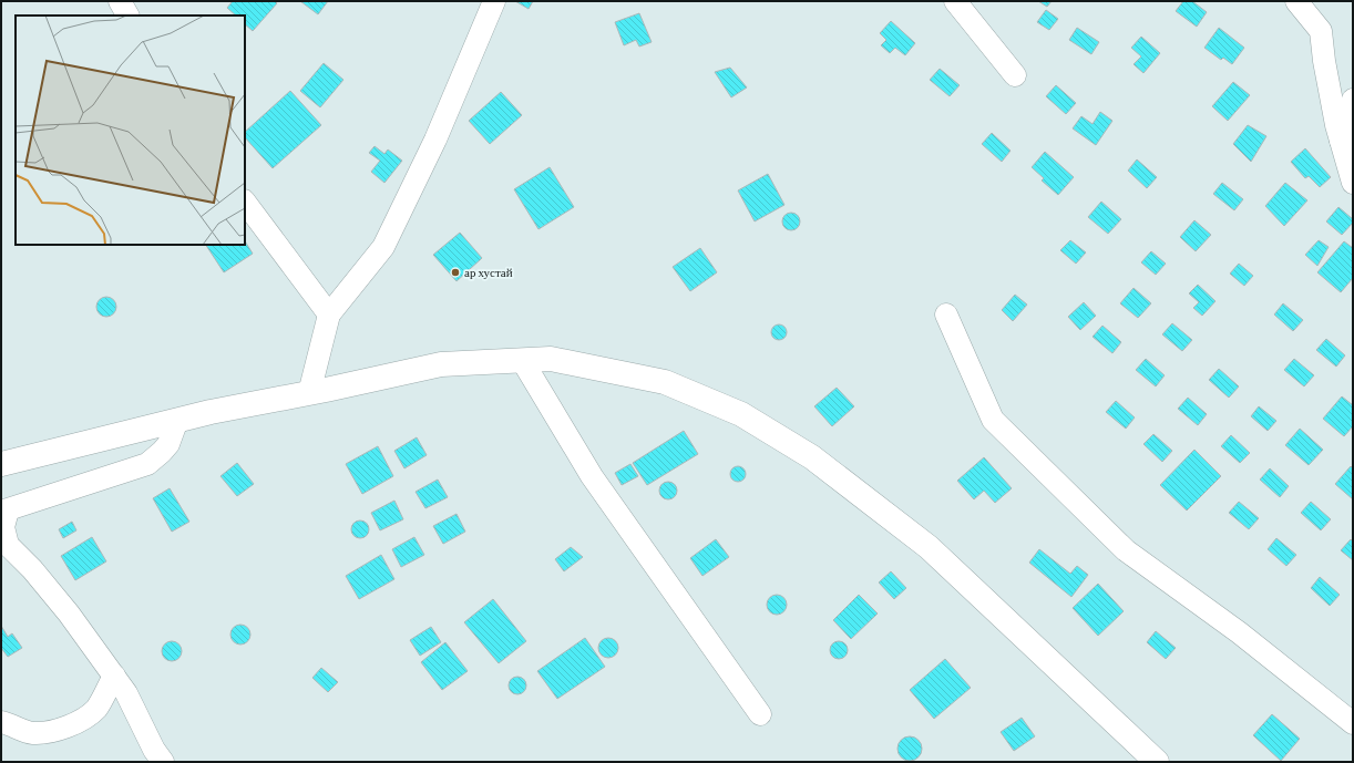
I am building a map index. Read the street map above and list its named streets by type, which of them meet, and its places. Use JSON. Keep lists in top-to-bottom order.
{
  "places": ["ар хустай"]
}
